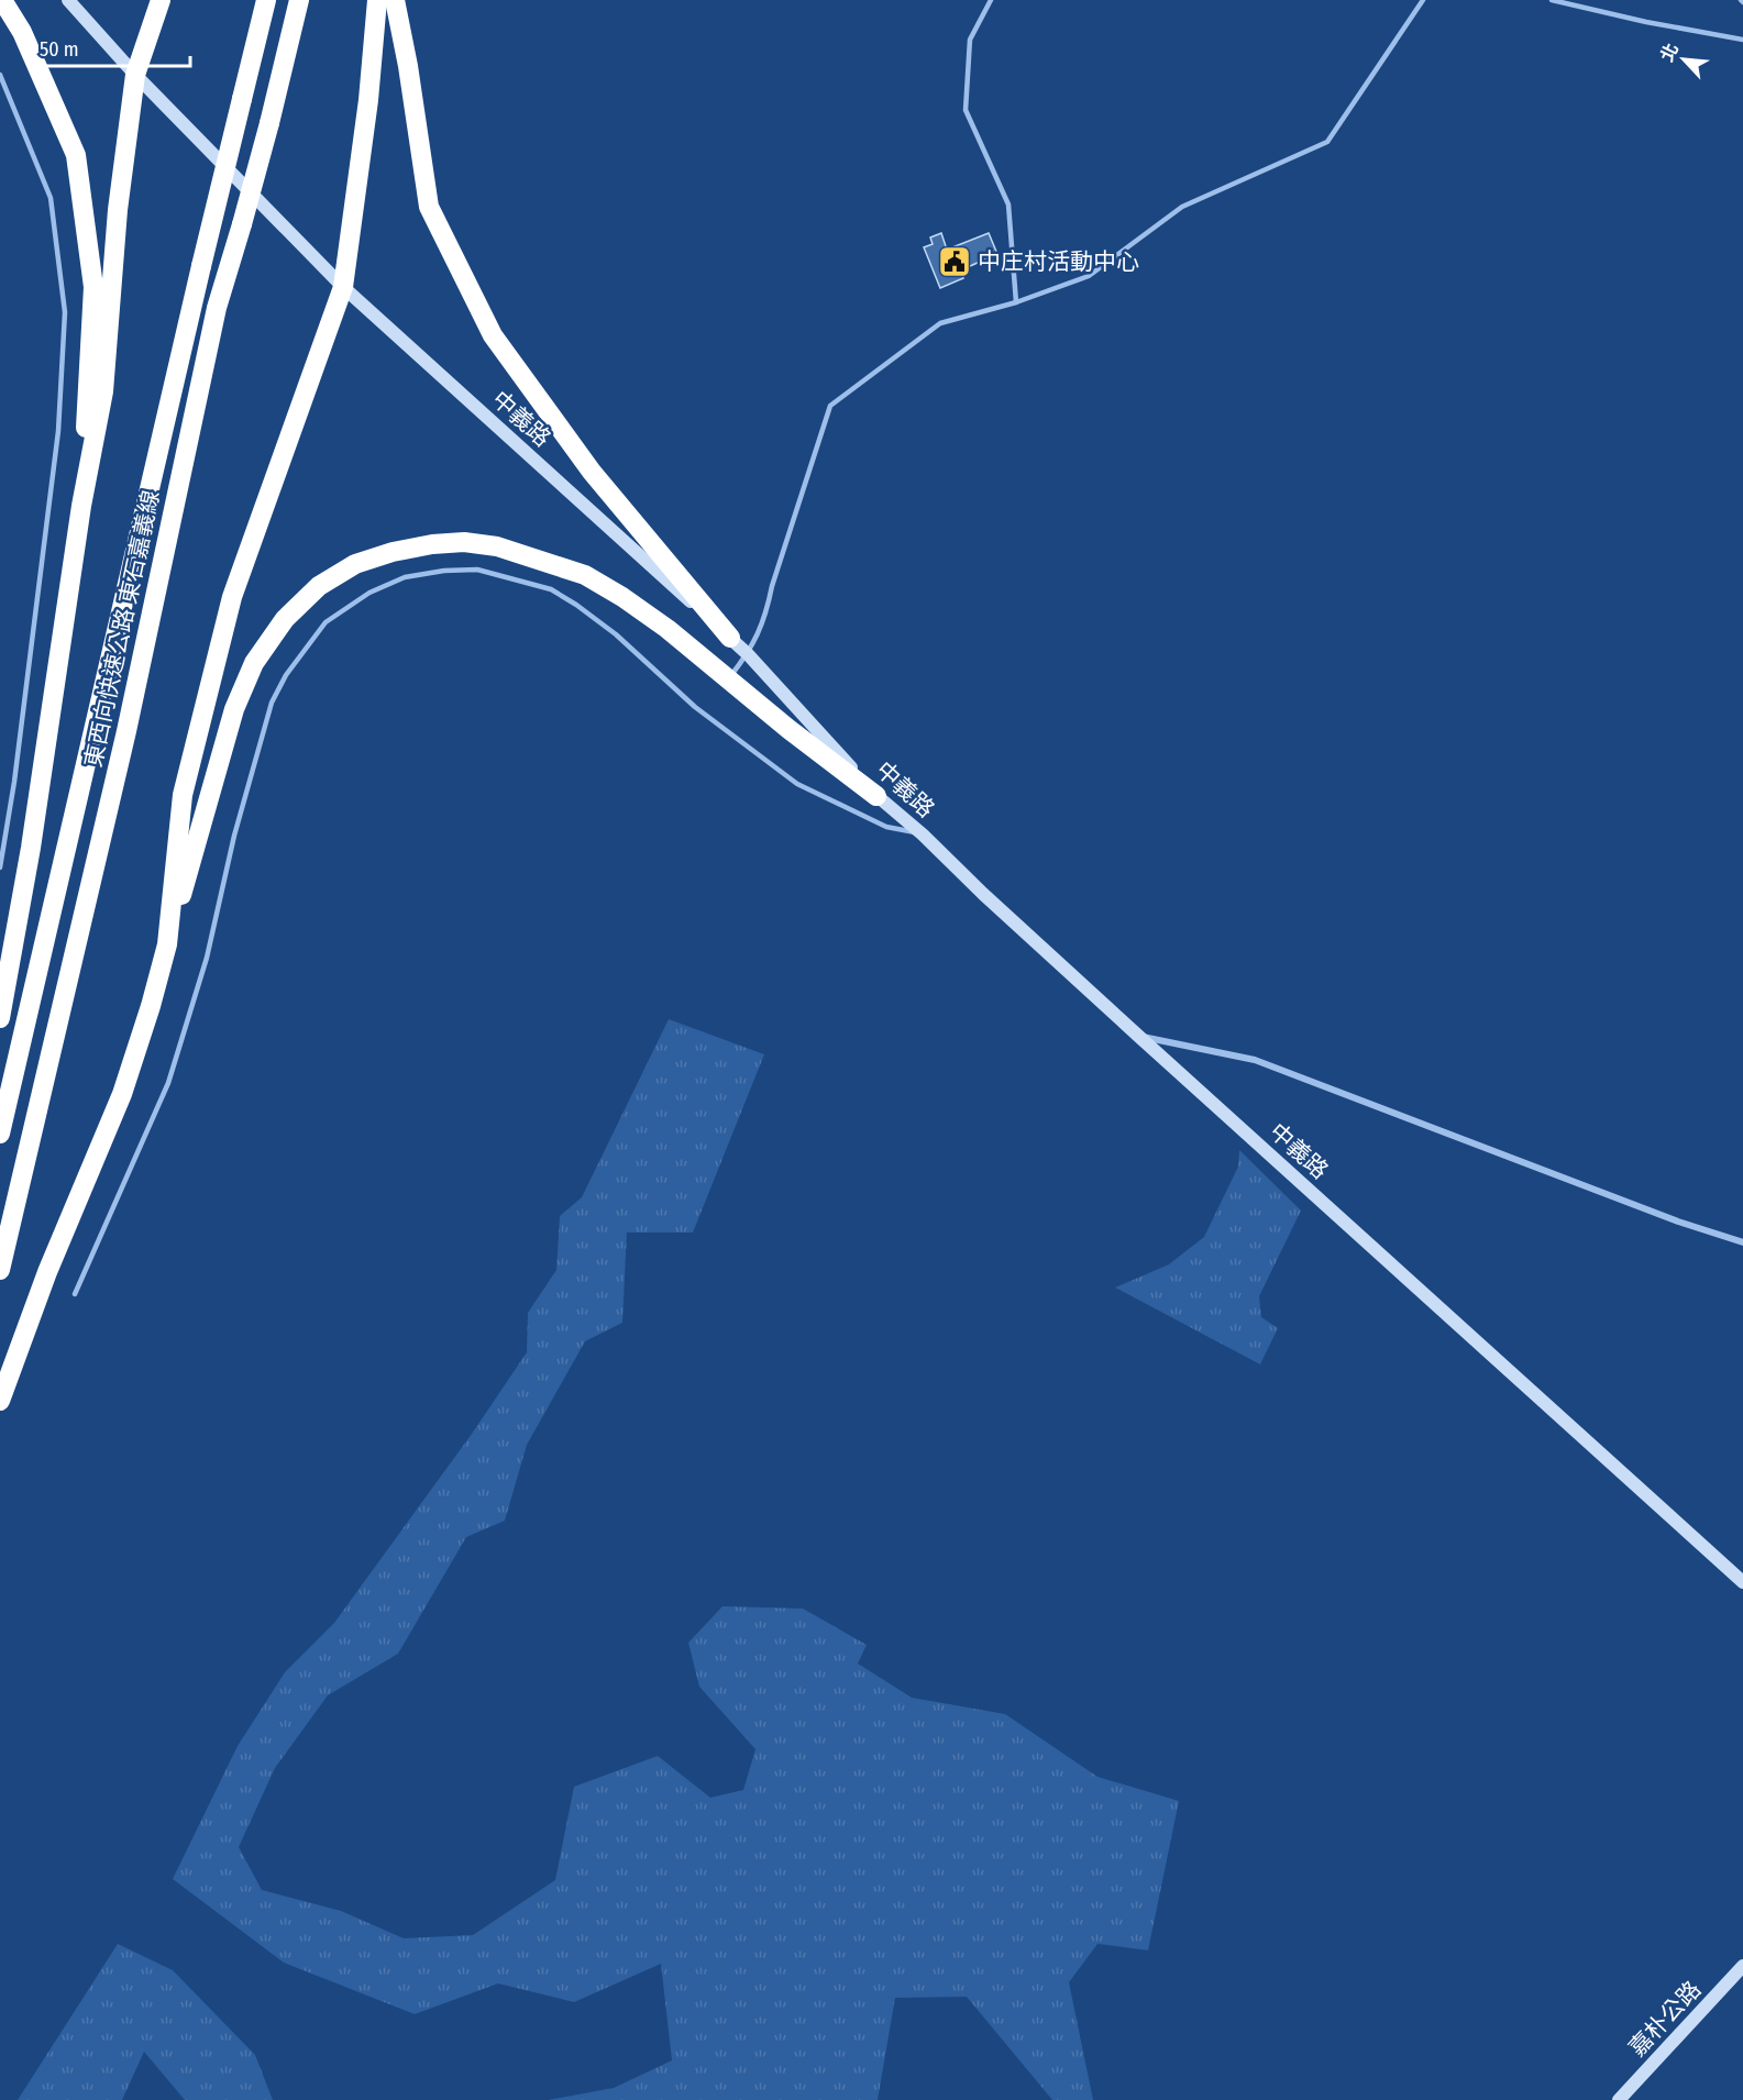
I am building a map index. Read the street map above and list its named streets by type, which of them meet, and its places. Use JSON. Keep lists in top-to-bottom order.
{
  "streets": {
    "highway": ["東西向快速公路 東石嘉義線"],
    "street": ["中義路", "嘉朴公路"]
  },
  "places": {
    "public building": ["中庄村活動中心"]
  },
  "scale_bar": "50 m",
  "north": "top left"
}
